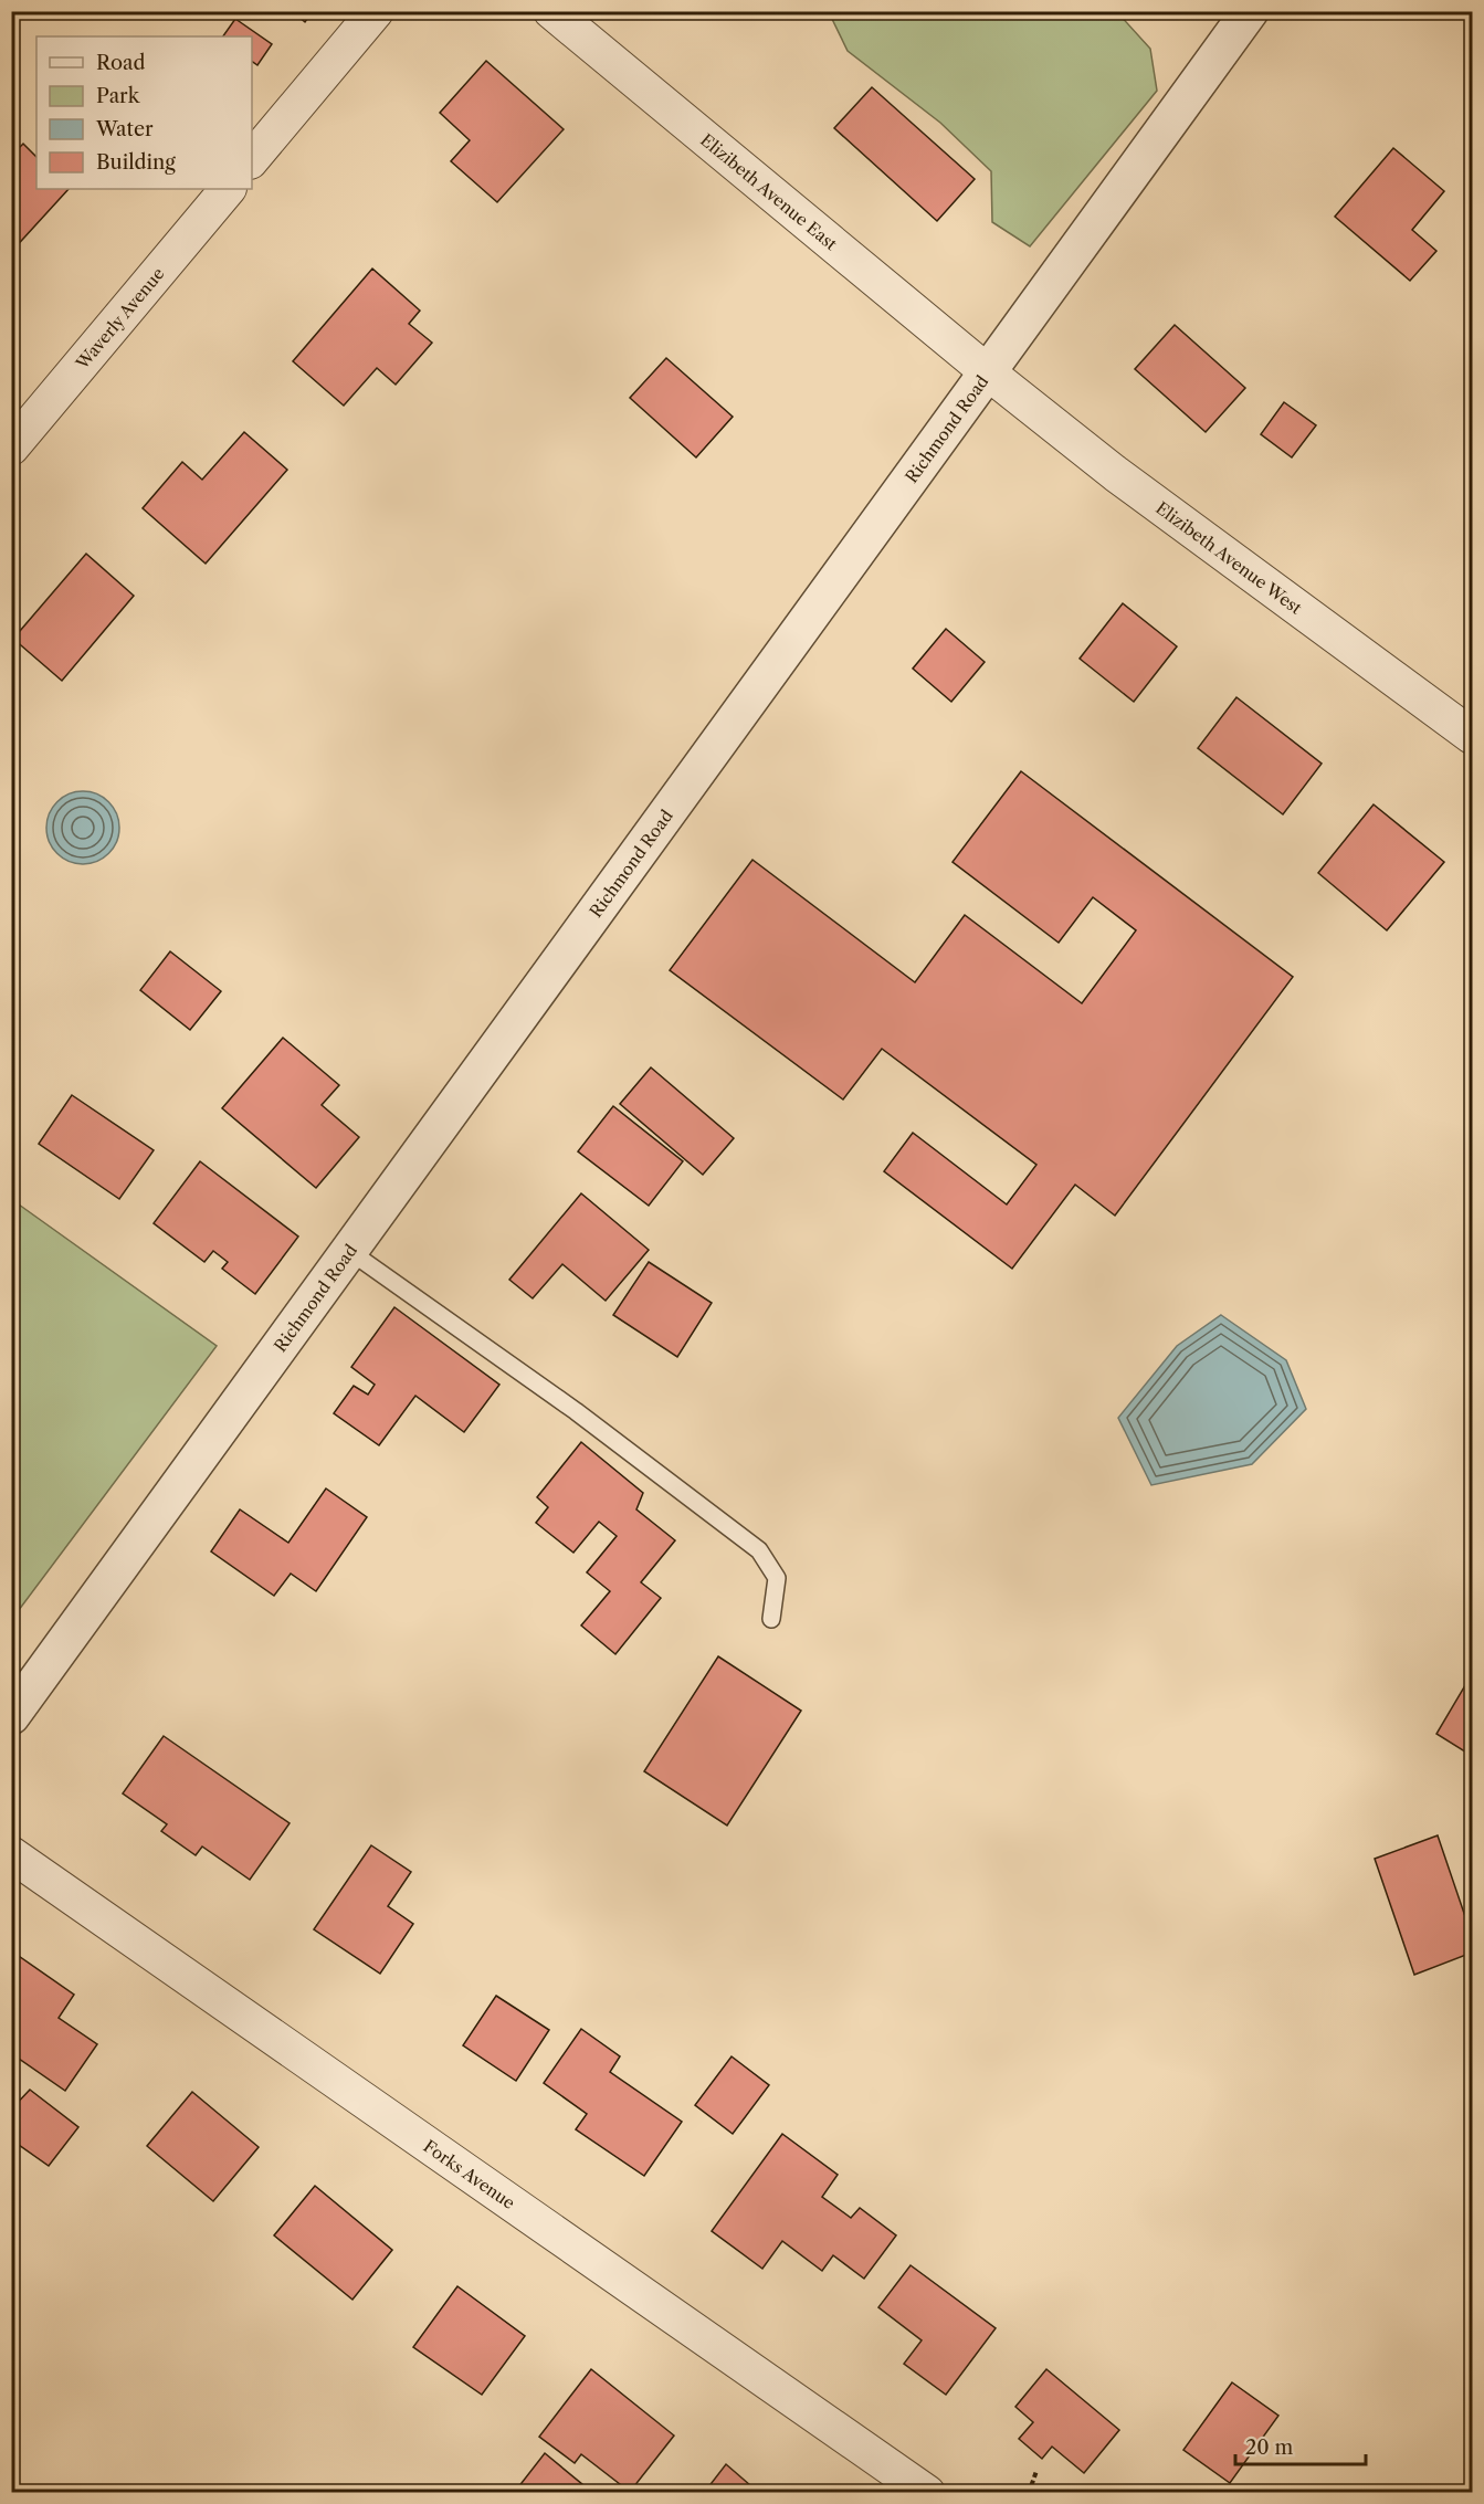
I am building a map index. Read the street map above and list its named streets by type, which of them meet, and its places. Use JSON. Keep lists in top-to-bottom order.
{
  "streets": {
    "street": [
      "Elizibeth Avenue East",
      "Waverly Avenue",
      "Richmond Road",
      "Elizibeth Avenue West",
      "Forks Avenue"
    ]
  },
  "crossings": [
    ["Elizibeth Avenue East", "Richmond Road"],
    ["Elizibeth Avenue East", "Elizibeth Avenue West"],
    ["Richmond Road", "Elizibeth Avenue West"]
  ],
  "legend": [
    "Road",
    "Park",
    "Water",
    "Building"
  ],
  "scale_bar": "20 m"
}
